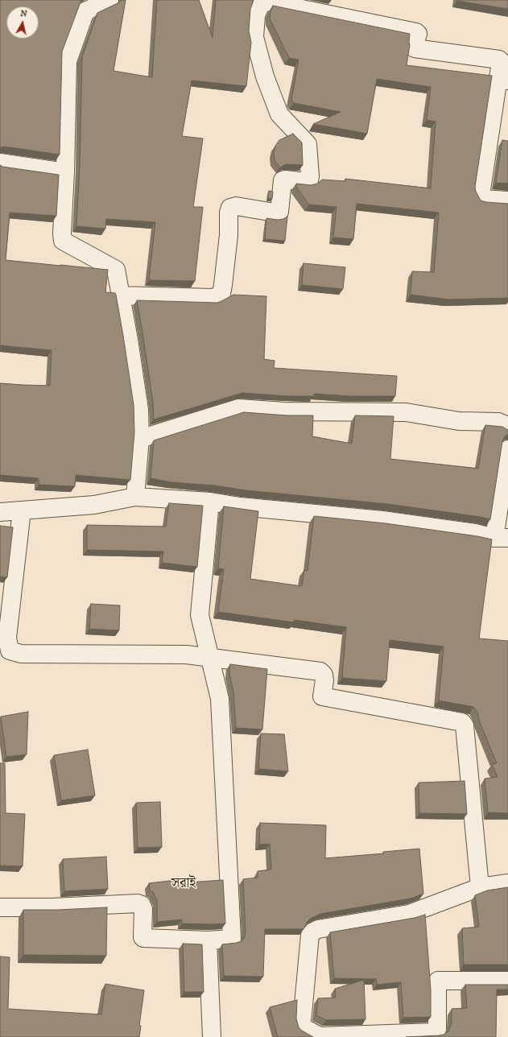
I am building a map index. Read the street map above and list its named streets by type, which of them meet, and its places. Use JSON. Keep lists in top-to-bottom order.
{
  "districts": ["সরাই"],
  "north": "top"
}
